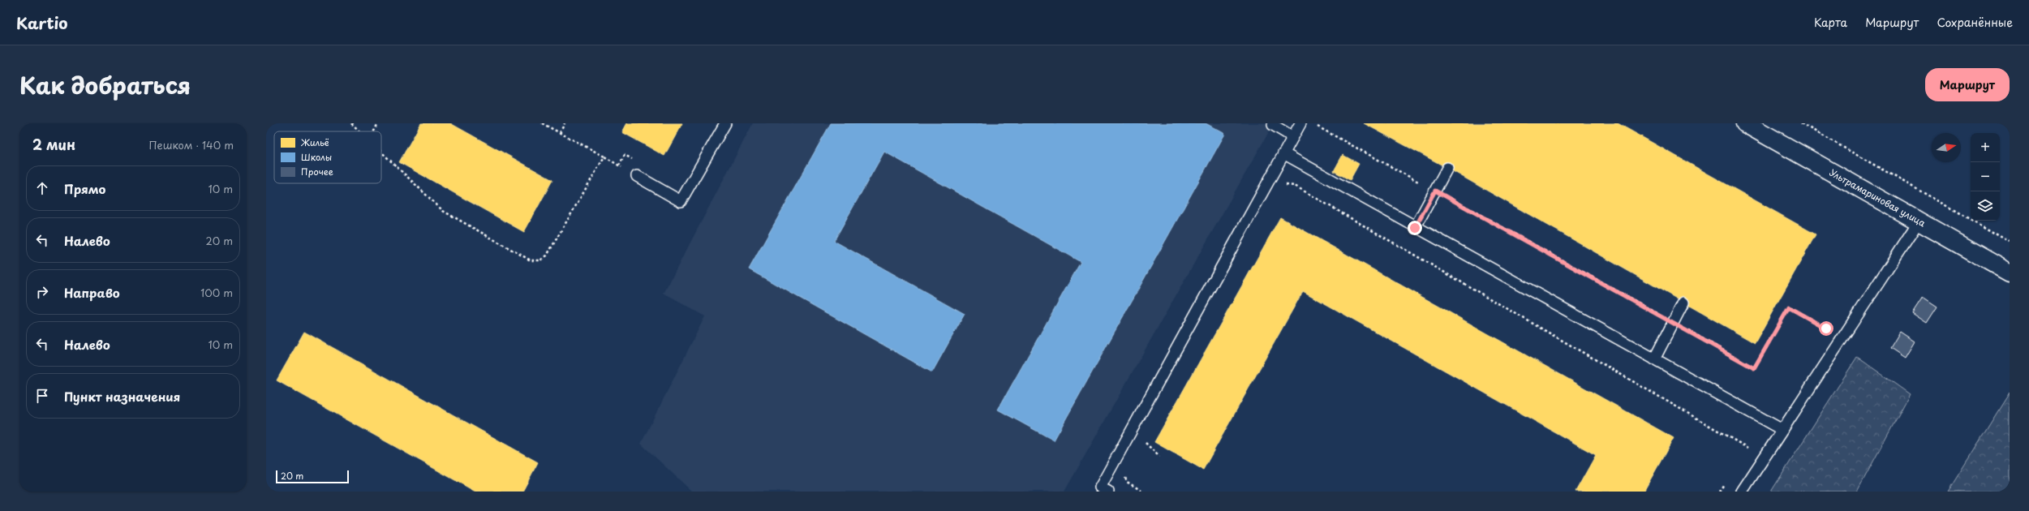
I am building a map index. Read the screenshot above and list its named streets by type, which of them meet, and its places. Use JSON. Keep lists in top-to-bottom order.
{
  "streets": {
    "street": ["Ультрамариновая улица"]
  },
  "legend": ["Жильё", "Школы", "Прочее"],
  "scale_bar": "20 m",
  "north": "right",
  "page": {
    "header": "Kartio",
    "nav": ["Карта", "Маршрут", "Сохранённые"],
    "title": "Как добраться",
    "buttons": "Маршрут",
    "heading": ["2 мин", "Пешком · 140 m"],
    "map_buttons": ["+", "−"],
    "list": [
      ["Прямо", "10 m"],
      ["Налево", "20 m"],
      ["Направо", "100 m"],
      ["Налево", "10 m"],
      "Пункт назначения"
    ],
    "scale": "20 m"
  }
}
